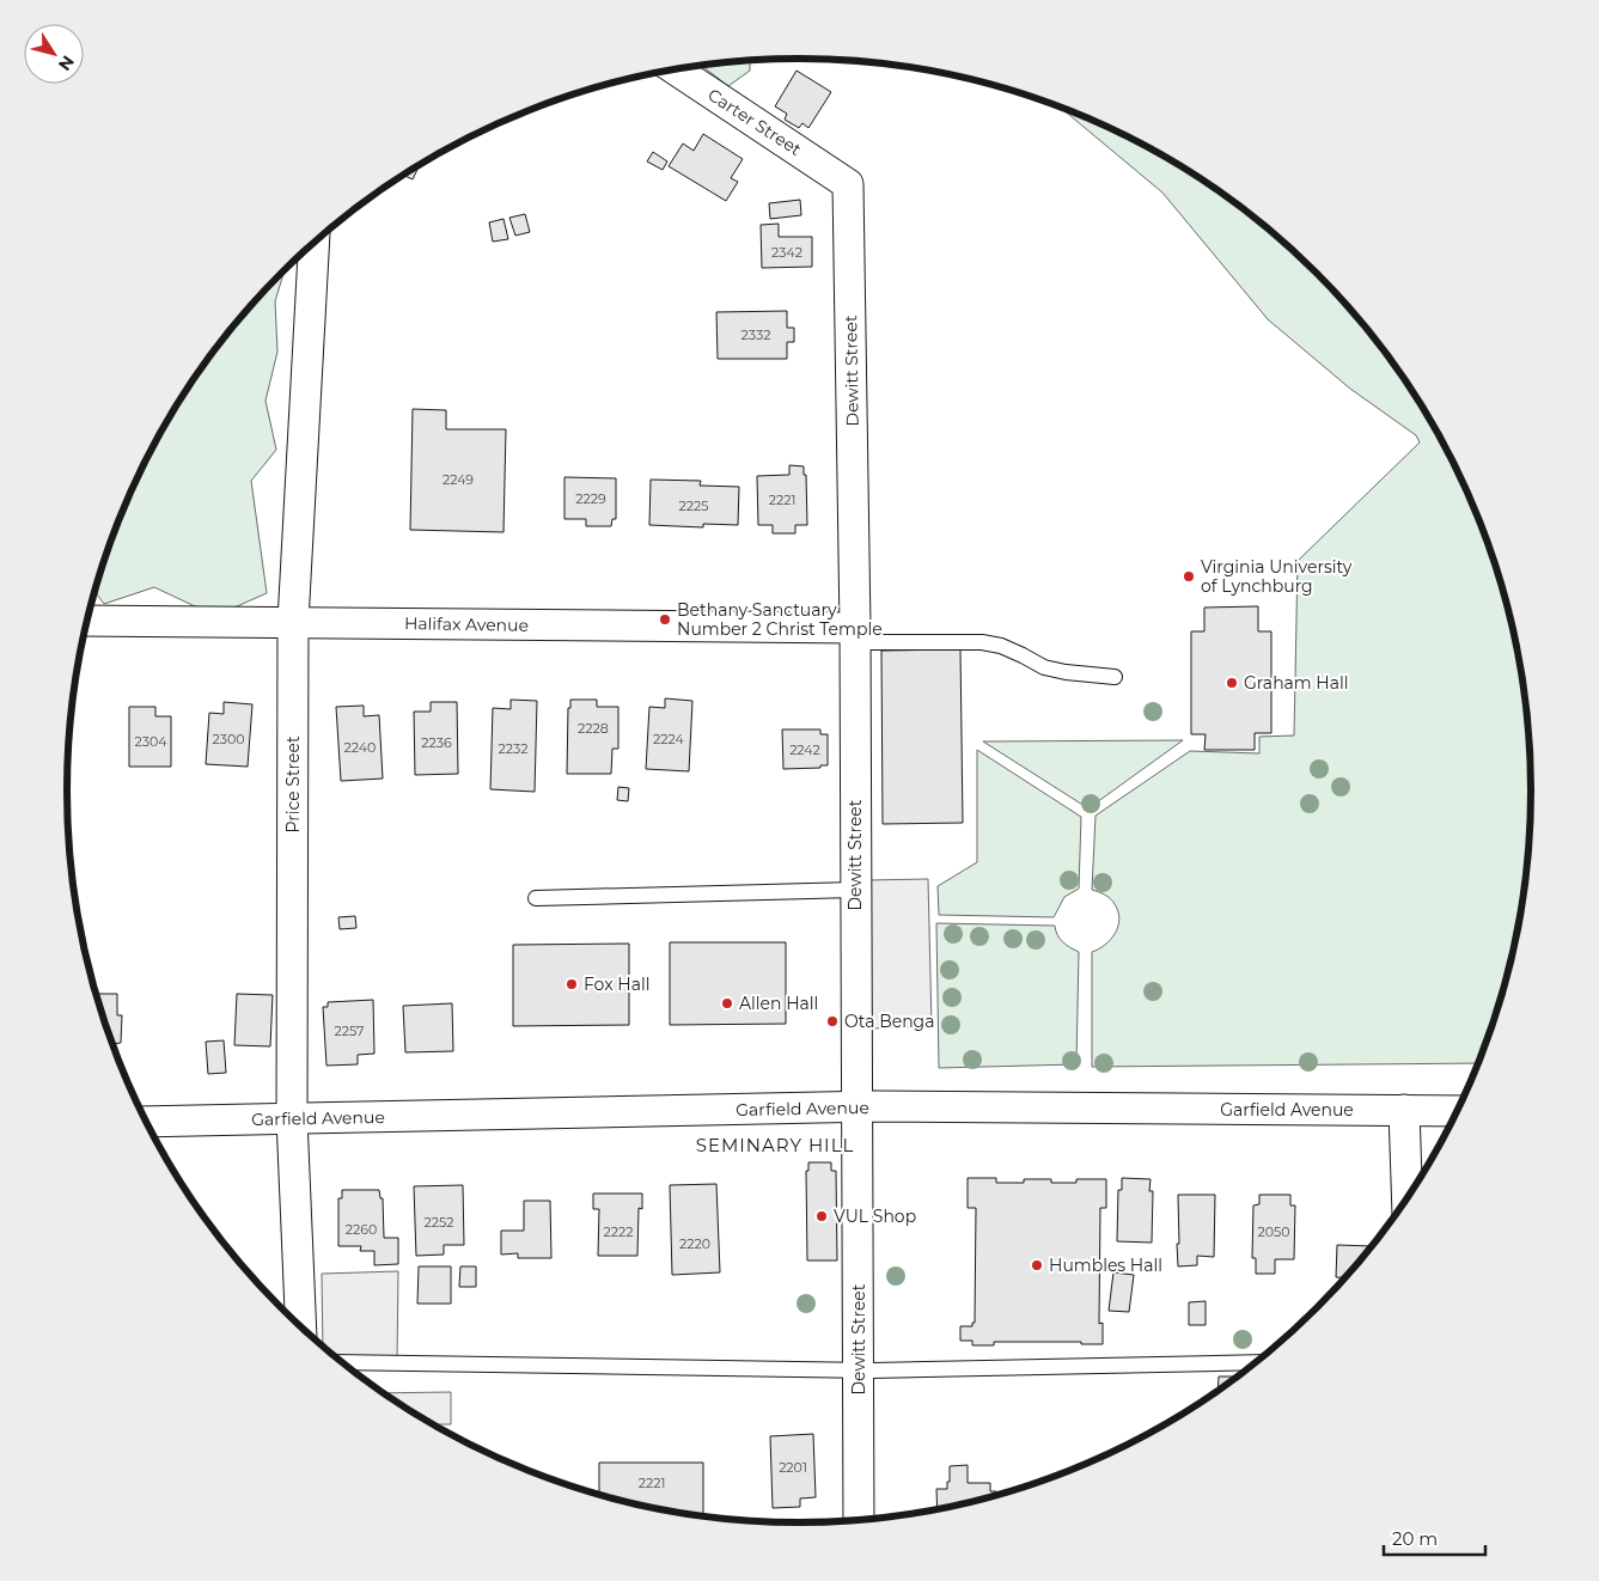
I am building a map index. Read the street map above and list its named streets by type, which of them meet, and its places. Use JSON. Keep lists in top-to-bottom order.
{
  "streets": {
    "street": [
      "Carter Street",
      "Dewitt Street",
      "Halifax Avenue",
      "Price Street",
      "Garfield Avenue"
    ]
  },
  "crossings": [
    ["Carter Street", "Dewitt Street"],
    ["Dewitt Street", "Halifax Avenue"],
    ["Dewitt Street", "Garfield Avenue"],
    ["Halifax Avenue", "Price Street"],
    ["Price Street", "Garfield Avenue"]
  ],
  "districts": ["SEMINARY HILL"],
  "places": [
    "Virginia University of Lynchburg",
    "Bethany Sanctuary Number 2 Christ Temple",
    "Graham Hall",
    "Fox Hall",
    "Allen Hall",
    "Ota Benga",
    "VUL Shop",
    "Humbles Hall"
  ],
  "house_numbers": [
    "2342",
    "2332",
    "2249",
    "2229",
    "2221",
    "2225",
    "2228",
    "2300",
    "2224",
    "2304",
    "2236",
    "2240",
    "2232",
    "2242",
    "2257",
    "2252",
    "2260",
    "2222",
    "2050",
    "2220",
    "2201",
    "2221"
  ],
  "scale_bar": "20 m",
  "north": "bottom right"
}
